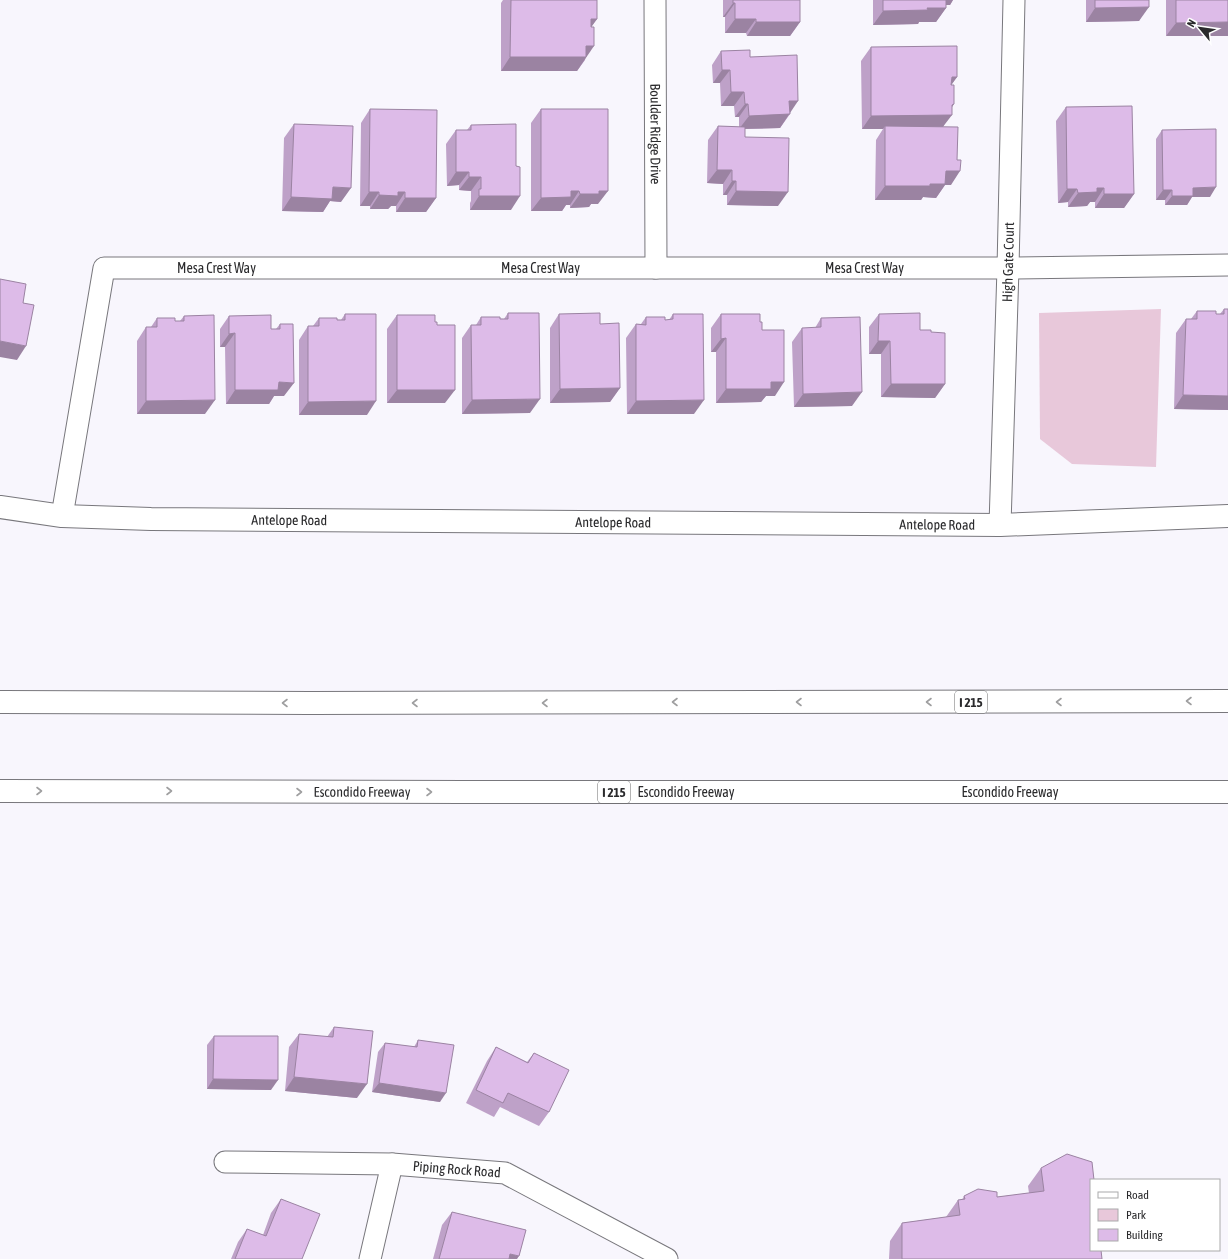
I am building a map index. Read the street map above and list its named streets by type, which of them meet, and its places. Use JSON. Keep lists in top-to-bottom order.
{
  "streets": {
    "main road": ["Antelope Road", "I 215", "Escondido Freeway"],
    "street": [
      "Boulder Ridge Drive",
      "High Gate Court",
      "Mesa Crest Way",
      "Piping Rock Road"
    ]
  },
  "crossings": [
    ["Boulder Ridge Drive", "Mesa Crest Way"],
    ["High Gate Court", "Mesa Crest Way"],
    ["High Gate Court", "Antelope Road"],
    ["Mesa Crest Way", "Antelope Road"]
  ],
  "legend": ["Road", "Park", "Building"],
  "north": "top left"
}
